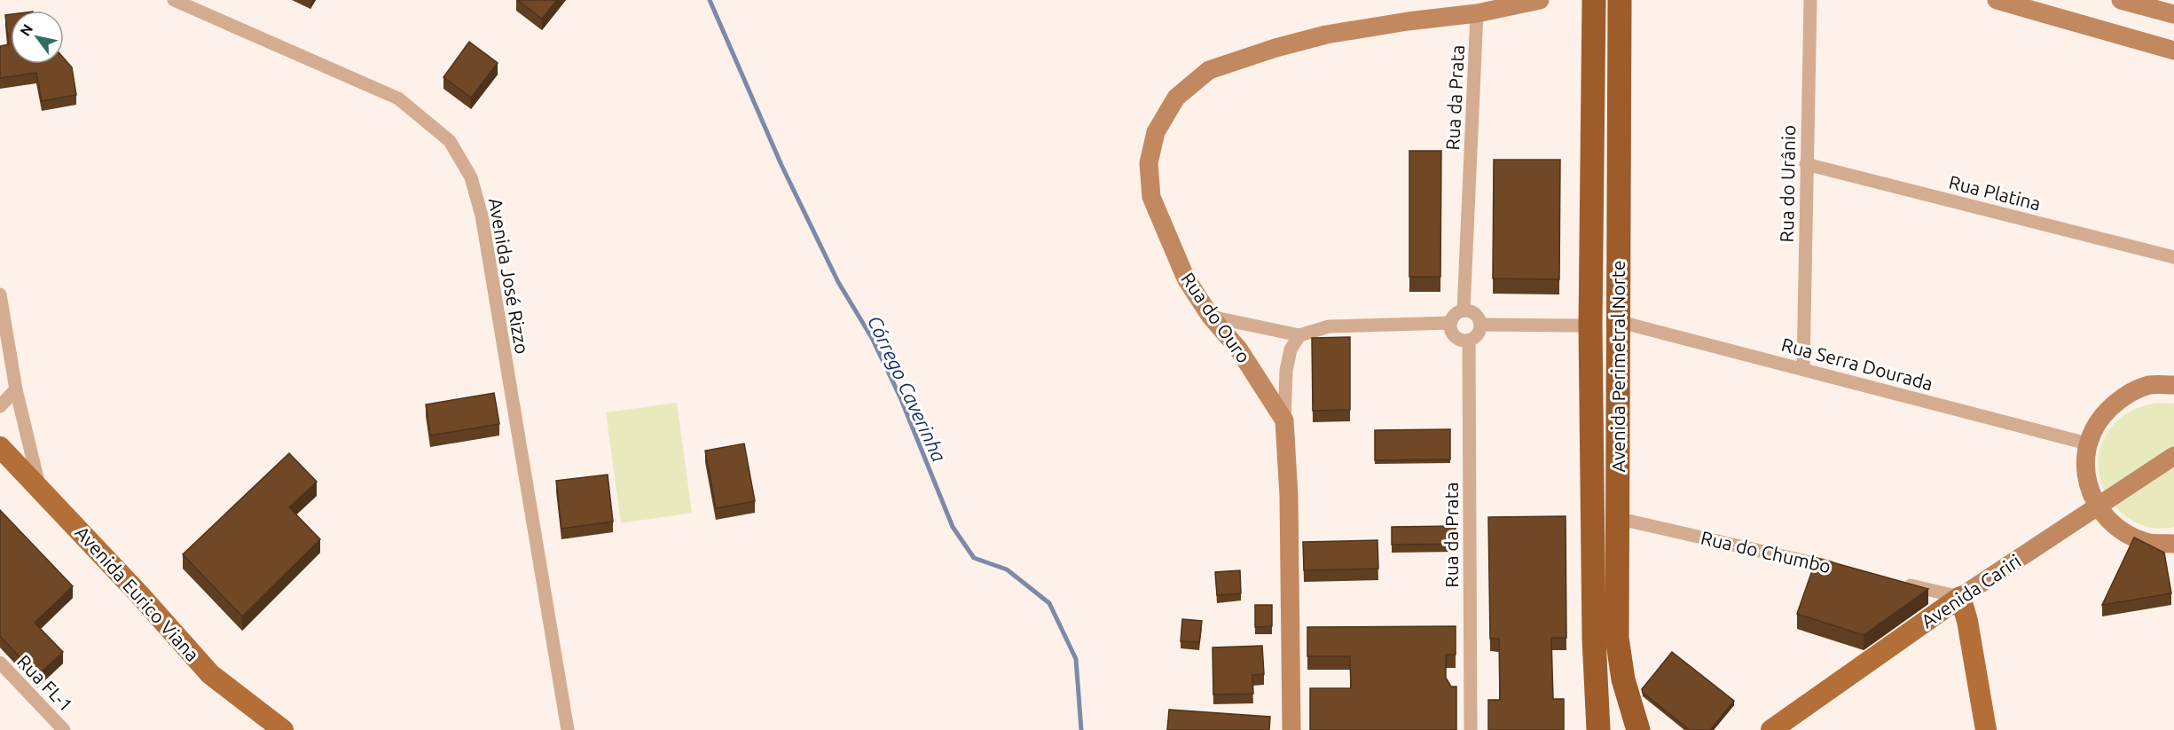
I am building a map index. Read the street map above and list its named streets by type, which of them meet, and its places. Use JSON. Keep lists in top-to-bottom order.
{
  "streets": {
    "highway": ["Avenida Perimetral Norte"],
    "main road": ["Avenida Cariri", "Avenida Eurico Viana"],
    "street": [
      "Rua da Prata",
      "Rua do Urânio",
      "Rua Platina",
      "Avenida José Rizzo",
      "Rua do Ouro",
      "Rua Serra Dourada",
      "Rua do Chumbo",
      "Rua FL-1"
    ]
  },
  "crossings": [
    ["Rua da Prata", "Rua do Ouro"],
    ["Rua do Urânio", "Rua Platina"],
    ["Rua do Urânio", "Rua Serra Dourada"],
    ["Rua Serra Dourada", "Avenida Perimetral Norte"],
    ["Avenida Perimetral Norte", "Rua do Chumbo"]
  ],
  "water": ["Córrego Caverinha"],
  "north": "top left"
}
